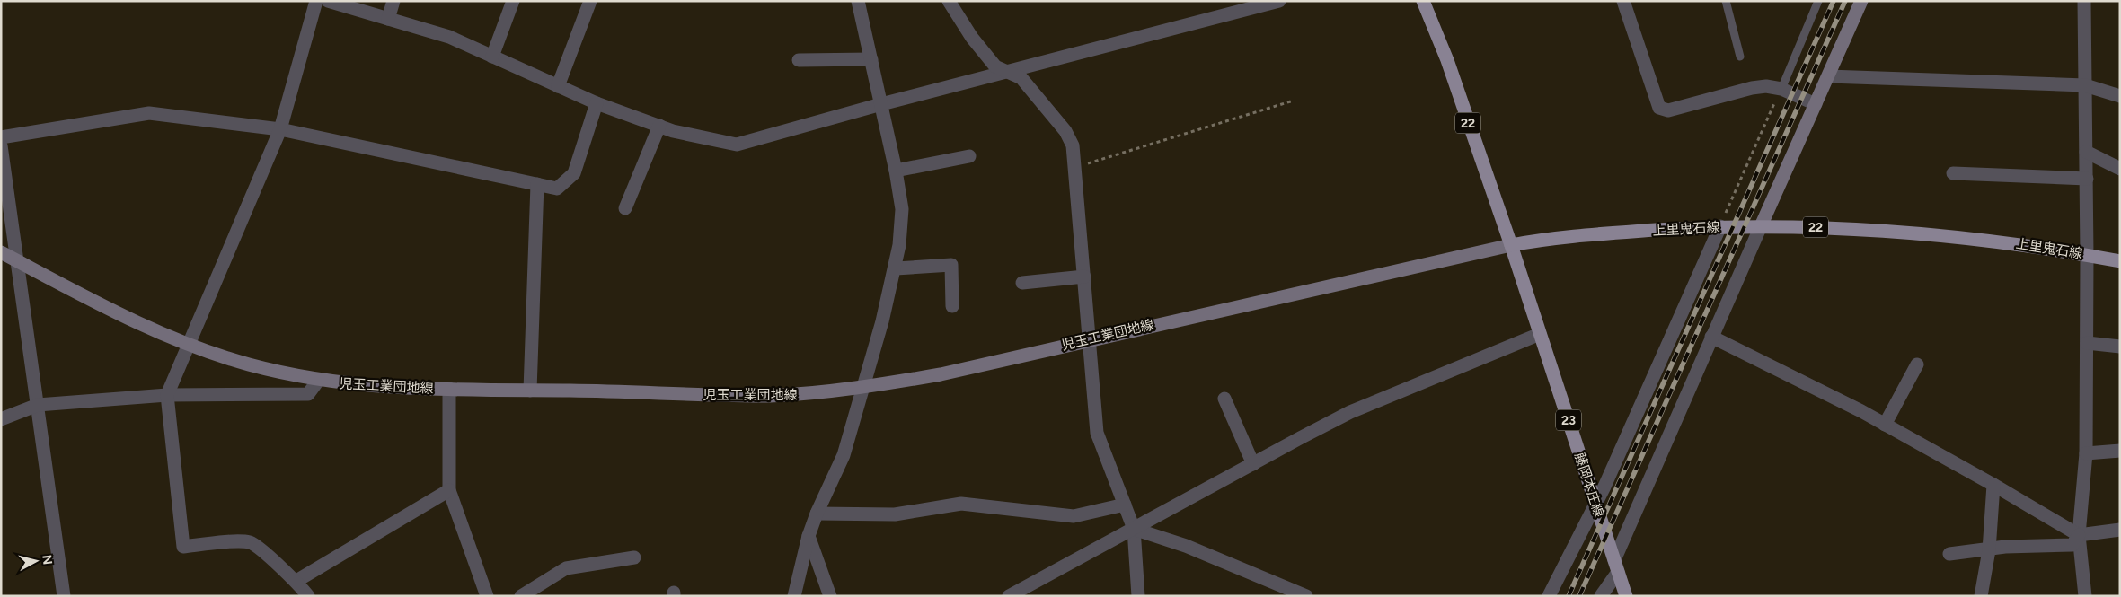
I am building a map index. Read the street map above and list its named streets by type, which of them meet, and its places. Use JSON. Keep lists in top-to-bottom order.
{
  "streets": {
    "main road": [
      "22",
      "上里鬼石線",
      "23",
      "藤岡本庄線"
    ],
    "street": ["児玉工業団地線"]
  },
  "crossings": [
    ["22", "上里鬼石線"],
    ["22", "児玉工業団地線"],
    ["22", "藤岡本庄線"],
    ["上里鬼石線", "児玉工業団地線"],
    ["上里鬼石線", "藤岡本庄線"],
    ["児玉工業団地線", "藤岡本庄線"]
  ],
  "north": "right"
}
